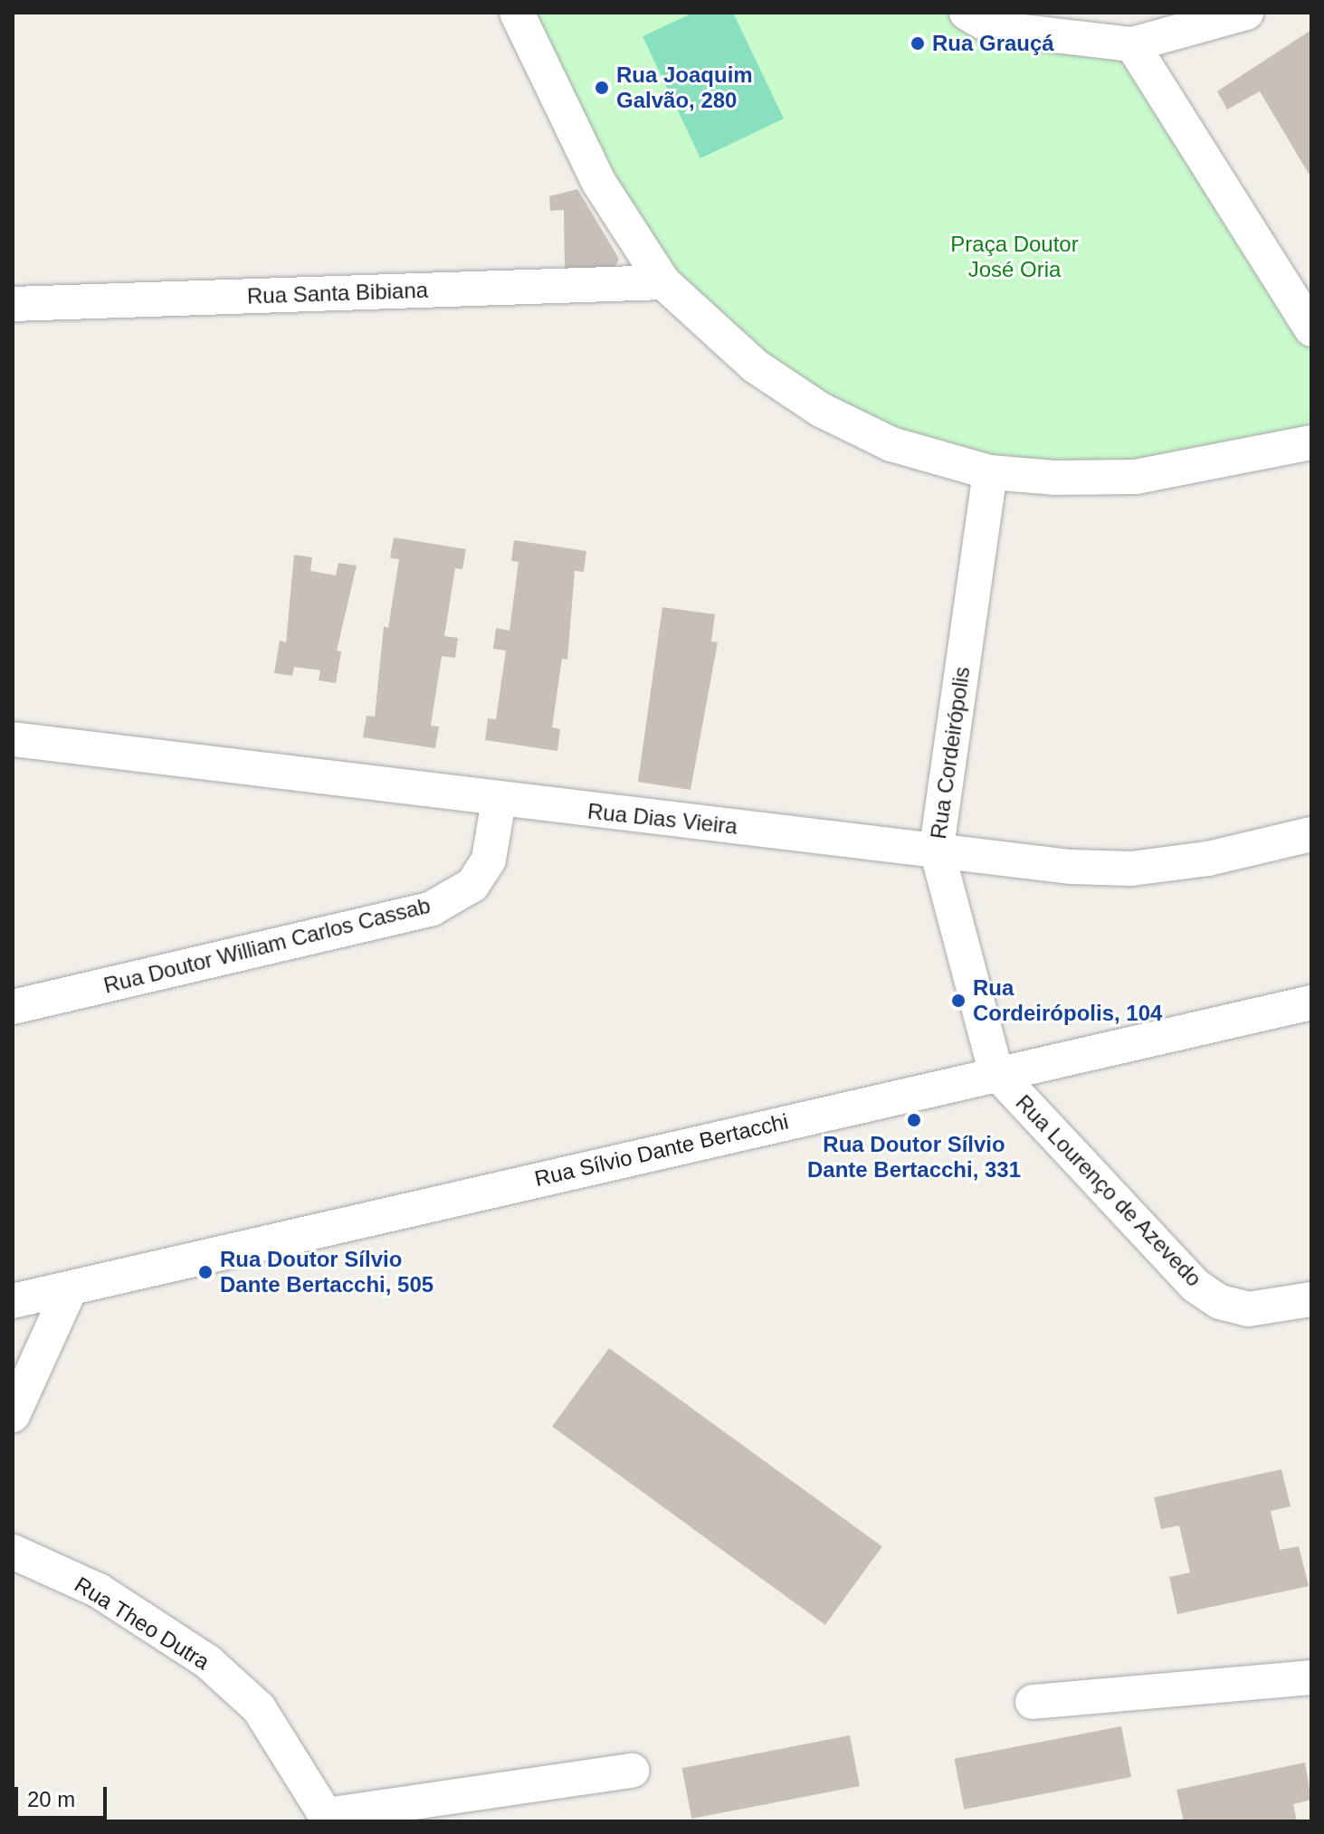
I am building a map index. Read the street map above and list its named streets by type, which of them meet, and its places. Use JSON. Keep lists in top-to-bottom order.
{
  "streets": {
    "street": [
      "Rua Santa Bibiana",
      "Rua Cordeirópolis",
      "Rua Dias Vieira",
      "Rua Doutor William Carlos Cassab",
      "Rua Sílvio Dante Bertacchi",
      "Rua Lourenço de Azevedo",
      "Rua Theo Dutra"
    ]
  },
  "crossings": [
    ["Rua Cordeirópolis", "Rua Dias Vieira"],
    ["Rua Cordeirópolis", "Rua Sílvio Dante Bertacchi"],
    ["Rua Cordeirópolis", "Rua Lourenço de Azevedo"],
    ["Rua Dias Vieira", "Rua Doutor William Carlos Cassab"],
    ["Rua Sílvio Dante Bertacchi", "Rua Lourenço de Azevedo"]
  ],
  "parks": ["Praça Doutor José Oria"],
  "places": [
    "Rua Grauçá",
    "Rua Joaquim Galvão, 280",
    "Rua Cordeirópolis, 104",
    "Rua Doutor Sílvio Dante Bertacchi, 331",
    "Rua Doutor Sílvio Dante Bertacchi, 505"
  ],
  "scale_bar": "20 m"
}
